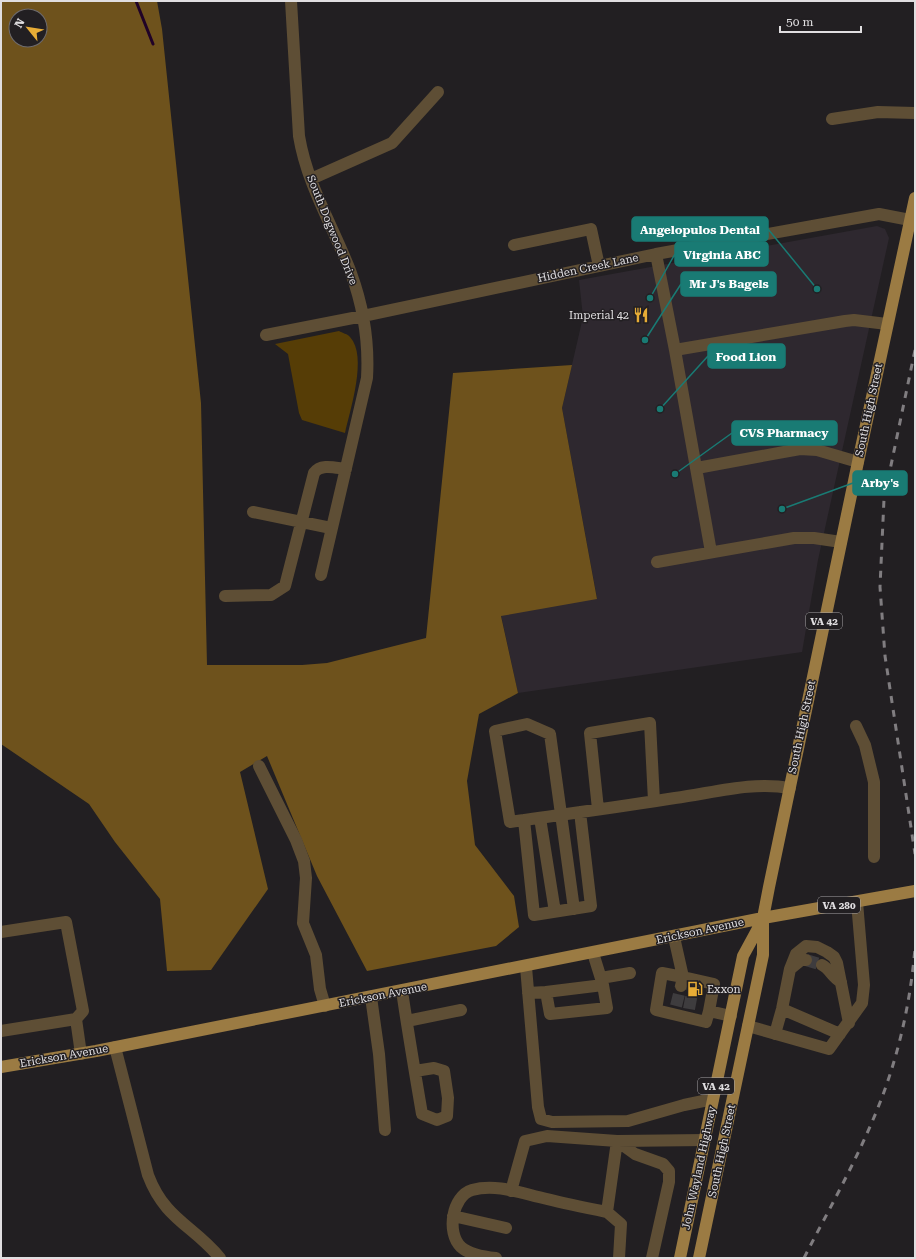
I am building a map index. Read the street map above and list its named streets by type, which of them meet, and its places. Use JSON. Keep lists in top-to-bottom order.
{
  "streets": {
    "main road": [
      "South High Street",
      "VA 42",
      "VA 280",
      "Erickson Avenue",
      "John Wayland Highway"
    ],
    "street": ["South Dogwood Drive", "Hidden Creek Lane"]
  },
  "crossings": [
    ["South Dogwood Drive", "Hidden Creek Lane"],
    ["Hidden Creek Lane", "South High Street"],
    ["South High Street", "VA 280"],
    ["South High Street", "Erickson Avenue"],
    ["South High Street", "John Wayland Highway"],
    ["VA 280", "Erickson Avenue"],
    ["VA 280", "John Wayland Highway"],
    ["Erickson Avenue", "John Wayland Highway"]
  ],
  "places": {
    "other": [
      "Angelopulos Dental",
      "Virginia ABC",
      "Mr J's Bagels",
      "Food Lion",
      "CVS Pharmacy",
      "Arby's"
    ],
    "restaurant": ["Imperial 42"],
    "fuel station": ["Exxon"]
  },
  "scale_bar": "50 m",
  "north": "top left"
}
